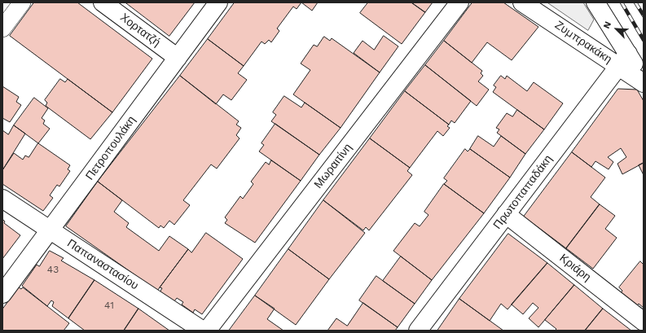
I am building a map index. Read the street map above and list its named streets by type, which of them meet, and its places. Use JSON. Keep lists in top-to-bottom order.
{
  "streets": {
    "street": [
      "Χορτατζή",
      "Ζυμπρακάκη",
      "Πετροπουλάκη",
      "Μωραιτίνη",
      "Πρωτοπαπαδάκη",
      "Παπαναστασίου",
      "Κριάρη"
    ]
  },
  "crossings": [
    ["Χορτατζή", "Πετροπουλάκη"],
    ["Ζυμπρακάκη", "Πρωτοπαπαδάκη"],
    ["Πετροπουλάκη", "Παπαναστασίου"],
    ["Πρωτοπαπαδάκη", "Κριάρη"]
  ],
  "house_numbers": ["43", "41"],
  "north": "top left"
}
